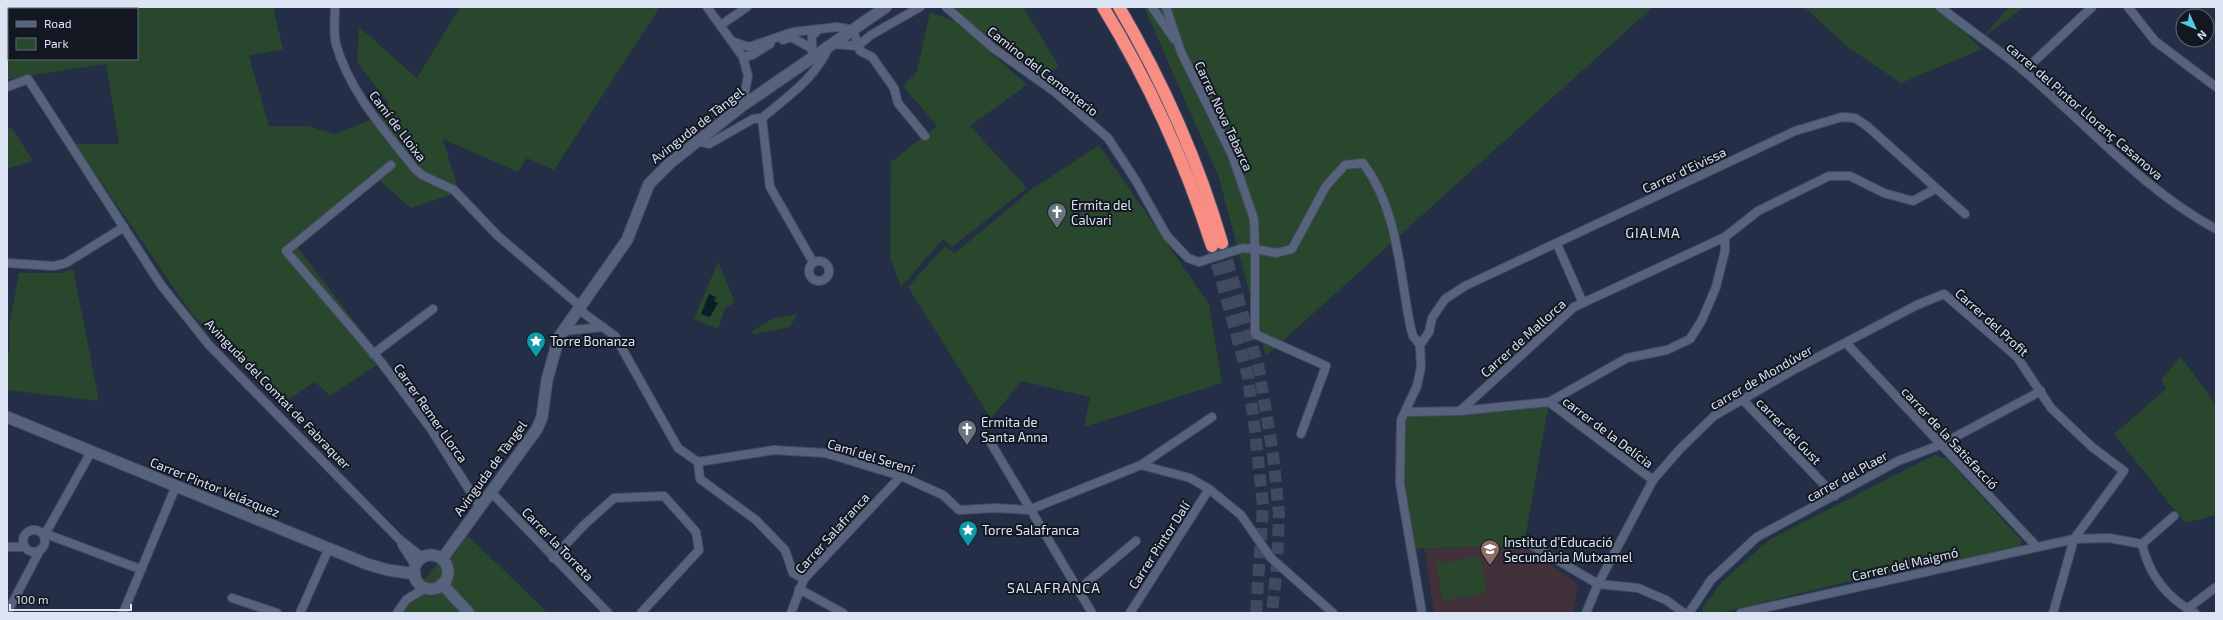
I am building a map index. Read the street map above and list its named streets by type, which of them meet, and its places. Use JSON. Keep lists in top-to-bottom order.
{
  "streets": {
    "main road": ["Avinguda de Tàngel", "Carrer Pintor Velázquez"],
    "street": [
      "Camino del Cementerio",
      "carrer del Pintor Llorenç Casanova",
      "Carrer Nova Tabarca",
      "Camí de Lloixa",
      "Carrer d'Eivissa",
      "Carrer del Profit",
      "Carrer de Mallorca",
      "carrer de Mondúver",
      "Avinguda del Comtat de Fabraquer",
      "Carrer Remer Llorca",
      "carrer del Gust",
      "carrer de la Delícia",
      "carrer de la Satisfacció",
      "Camí del Serení",
      "carrer del Plaer",
      "Carrer Salafranca",
      "Carrer la Torreta",
      "Carrer Pintor Dalí",
      "Carrer del Maigmó"
    ]
  },
  "crossings": [
    ["Camino del Cementerio", "Carrer Nova Tabarca"],
    ["Avinguda de Tàngel", "Camí de Lloixa"],
    ["Avinguda de Tàngel", "Avinguda del Comtat de Fabraquer"],
    ["Avinguda de Tàngel", "Carrer Remer Llorca"],
    ["Avinguda de Tàngel", "Carrer Pintor Velázquez"],
    ["Avinguda de Tàngel", "Carrer la Torreta"],
    ["Carrer d'Eivissa", "Carrer de Mallorca"],
    ["Carrer del Profit", "carrer de Mondúver"],
    ["Carrer del Profit", "carrer del Plaer"],
    ["Carrer del Profit", "Carrer del Maigmó"],
    ["carrer de Mondúver", "carrer del Gust"],
    ["carrer de Mondúver", "carrer de la Delícia"],
    ["carrer de Mondúver", "carrer de la Satisfacció"],
    ["Avinguda del Comtat de Fabraquer", "Carrer Pintor Velázquez"],
    ["carrer del Gust", "carrer del Plaer"],
    ["carrer de la Satisfacció", "carrer del Plaer"],
    ["carrer de la Satisfacció", "Carrer del Maigmó"],
    ["Camí del Serení", "Carrer Salafranca"]
  ],
  "districts": ["GIALMA", "SALAFRANCA"],
  "places": {
    "church": ["Ermita del Calvari", "Ermita de Santa Anna"],
    "place": ["Torre Bonanza", "Torre Salafranca"],
    "school or university": ["Institut d'Educació Secundària Mutxamel"]
  },
  "legend": ["Road", "Park"],
  "scale_bar": "100 m",
  "north": "bottom right"
}
